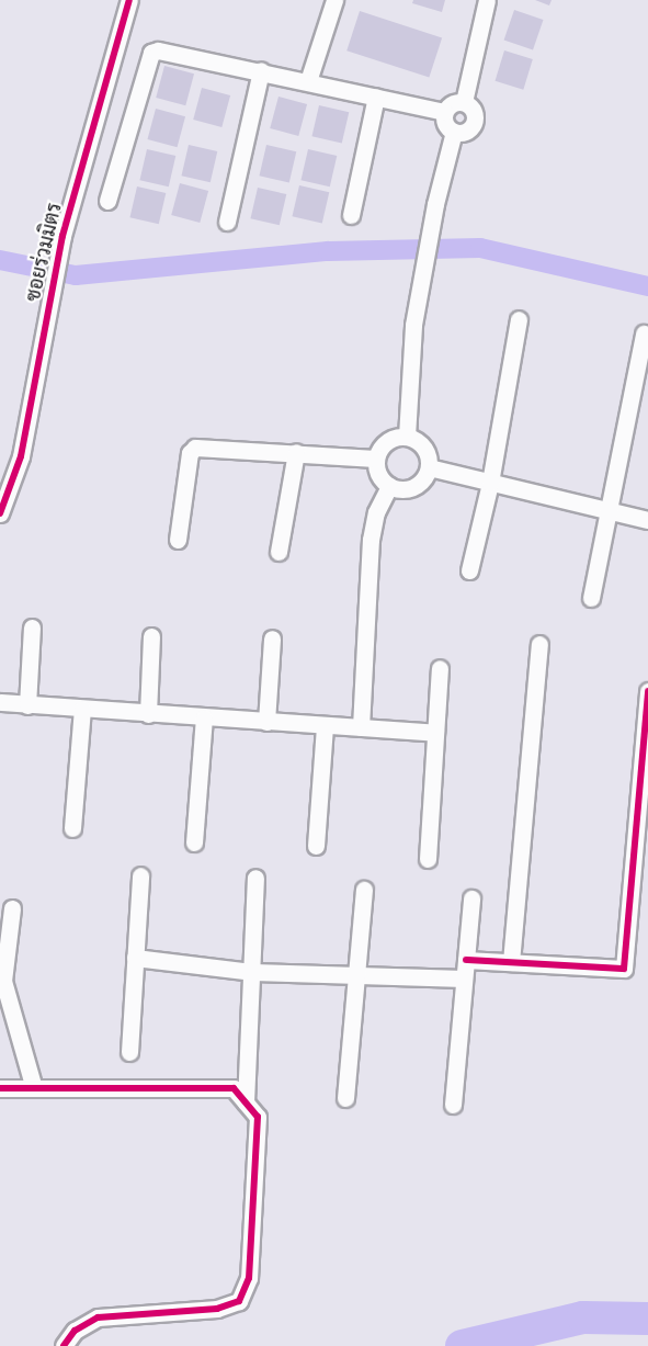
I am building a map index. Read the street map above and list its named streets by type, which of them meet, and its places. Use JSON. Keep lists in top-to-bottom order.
{
  "streets": {
    "street": ["ซอยร่วมมิตร"]
  }
}
